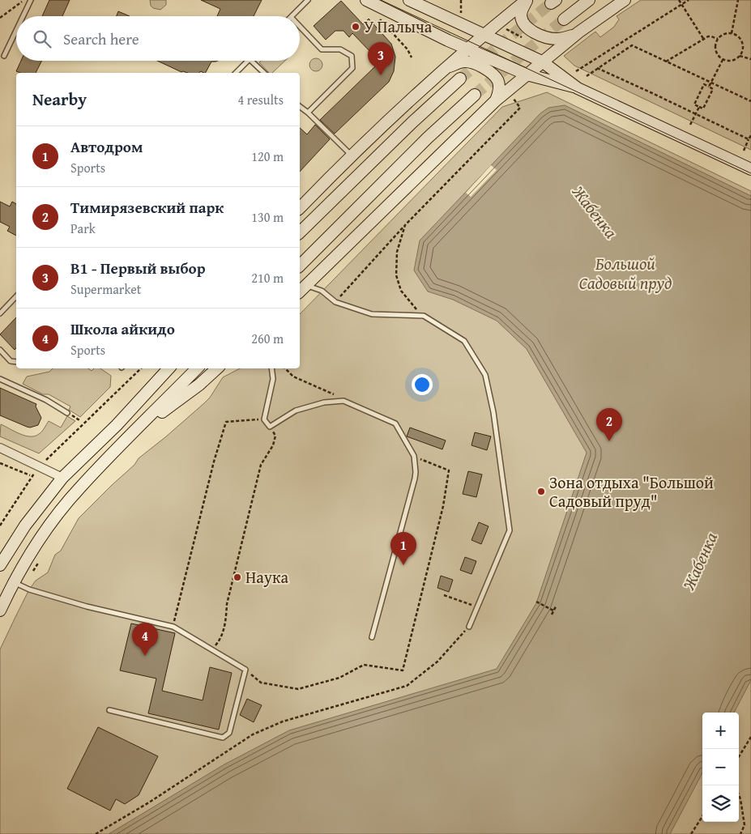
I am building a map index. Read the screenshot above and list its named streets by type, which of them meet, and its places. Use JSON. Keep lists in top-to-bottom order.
{
  "water": ["Жабенка", "Большой Садовый пруд"],
  "places": ["У Палыча", "Зона отдыха \"Большой Садовый пруд\"", "Наука"],
  "page": {
    "search": "Search here",
    "pins": [
      "3",
      "2",
      "1",
      "4"
    ],
    "heading": ["Nearby", "4 results"],
    "list": [
      {
        "mark": "1",
        "name": "Автодром",
        "note": "Sports",
        "value": "120 m"
      },
      {
        "mark": "2",
        "name": "Тимирязевский парк",
        "note": "Park",
        "value": "130 m"
      },
      {
        "mark": "3",
        "name": "В1 - Первый выбор",
        "note": "Supermarket",
        "value": "210 m"
      },
      {
        "mark": "4",
        "name": "Школа айкидо",
        "note": "Sports",
        "value": "260 m"
      }
    ],
    "map_buttons": ["+", "−"]
  }
}
